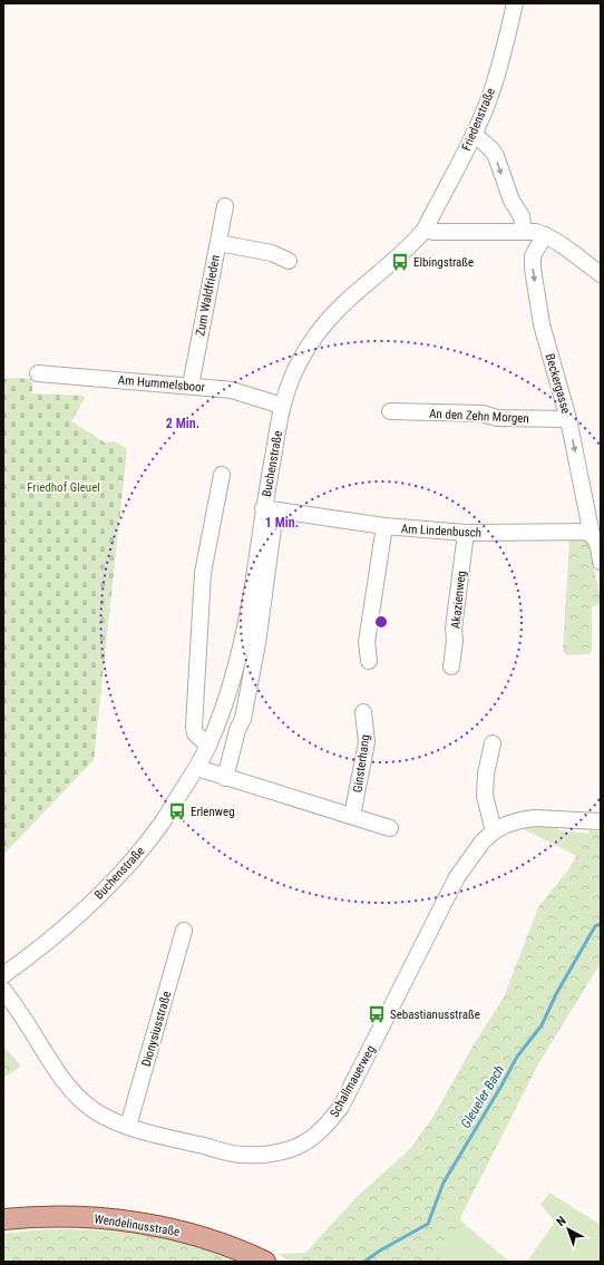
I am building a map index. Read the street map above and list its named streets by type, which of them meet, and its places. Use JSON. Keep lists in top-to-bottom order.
{
  "streets": {
    "main road": ["Wendelinusstraße"],
    "street": [
      "Friedenstraße",
      "Zum Waldfrieden",
      "Am Hummelsboor",
      "Beckergasse",
      "An den Zehn Morgen",
      "Buchenstraße",
      "Am Lindenbusch",
      "Akazienweg",
      "Ginsterhang",
      "Dionysiusstraße",
      "Schallmauerweg"
    ]
  },
  "crossings": [
    ["Friedenstraße", "Buchenstraße"],
    ["Zum Waldfrieden", "Am Hummelsboor"],
    ["Am Hummelsboor", "Buchenstraße"],
    ["Beckergasse", "An den Zehn Morgen"],
    ["Beckergasse", "Am Lindenbusch"],
    ["Buchenstraße", "Am Lindenbusch"],
    ["Am Lindenbusch", "Akazienweg"],
    ["Dionysiusstraße", "Schallmauerweg"]
  ],
  "one_way": ["Beckergasse"],
  "water": ["Gleueler Bach"],
  "parks": ["Friedhof Gleuel"],
  "places": {
    "bus stop": ["Elbingstraße", "Erlenweg", "Sebastianusstraße"]
  },
  "north": "top left",
  "rings": ["2 Min.", "1 Min."]
}
